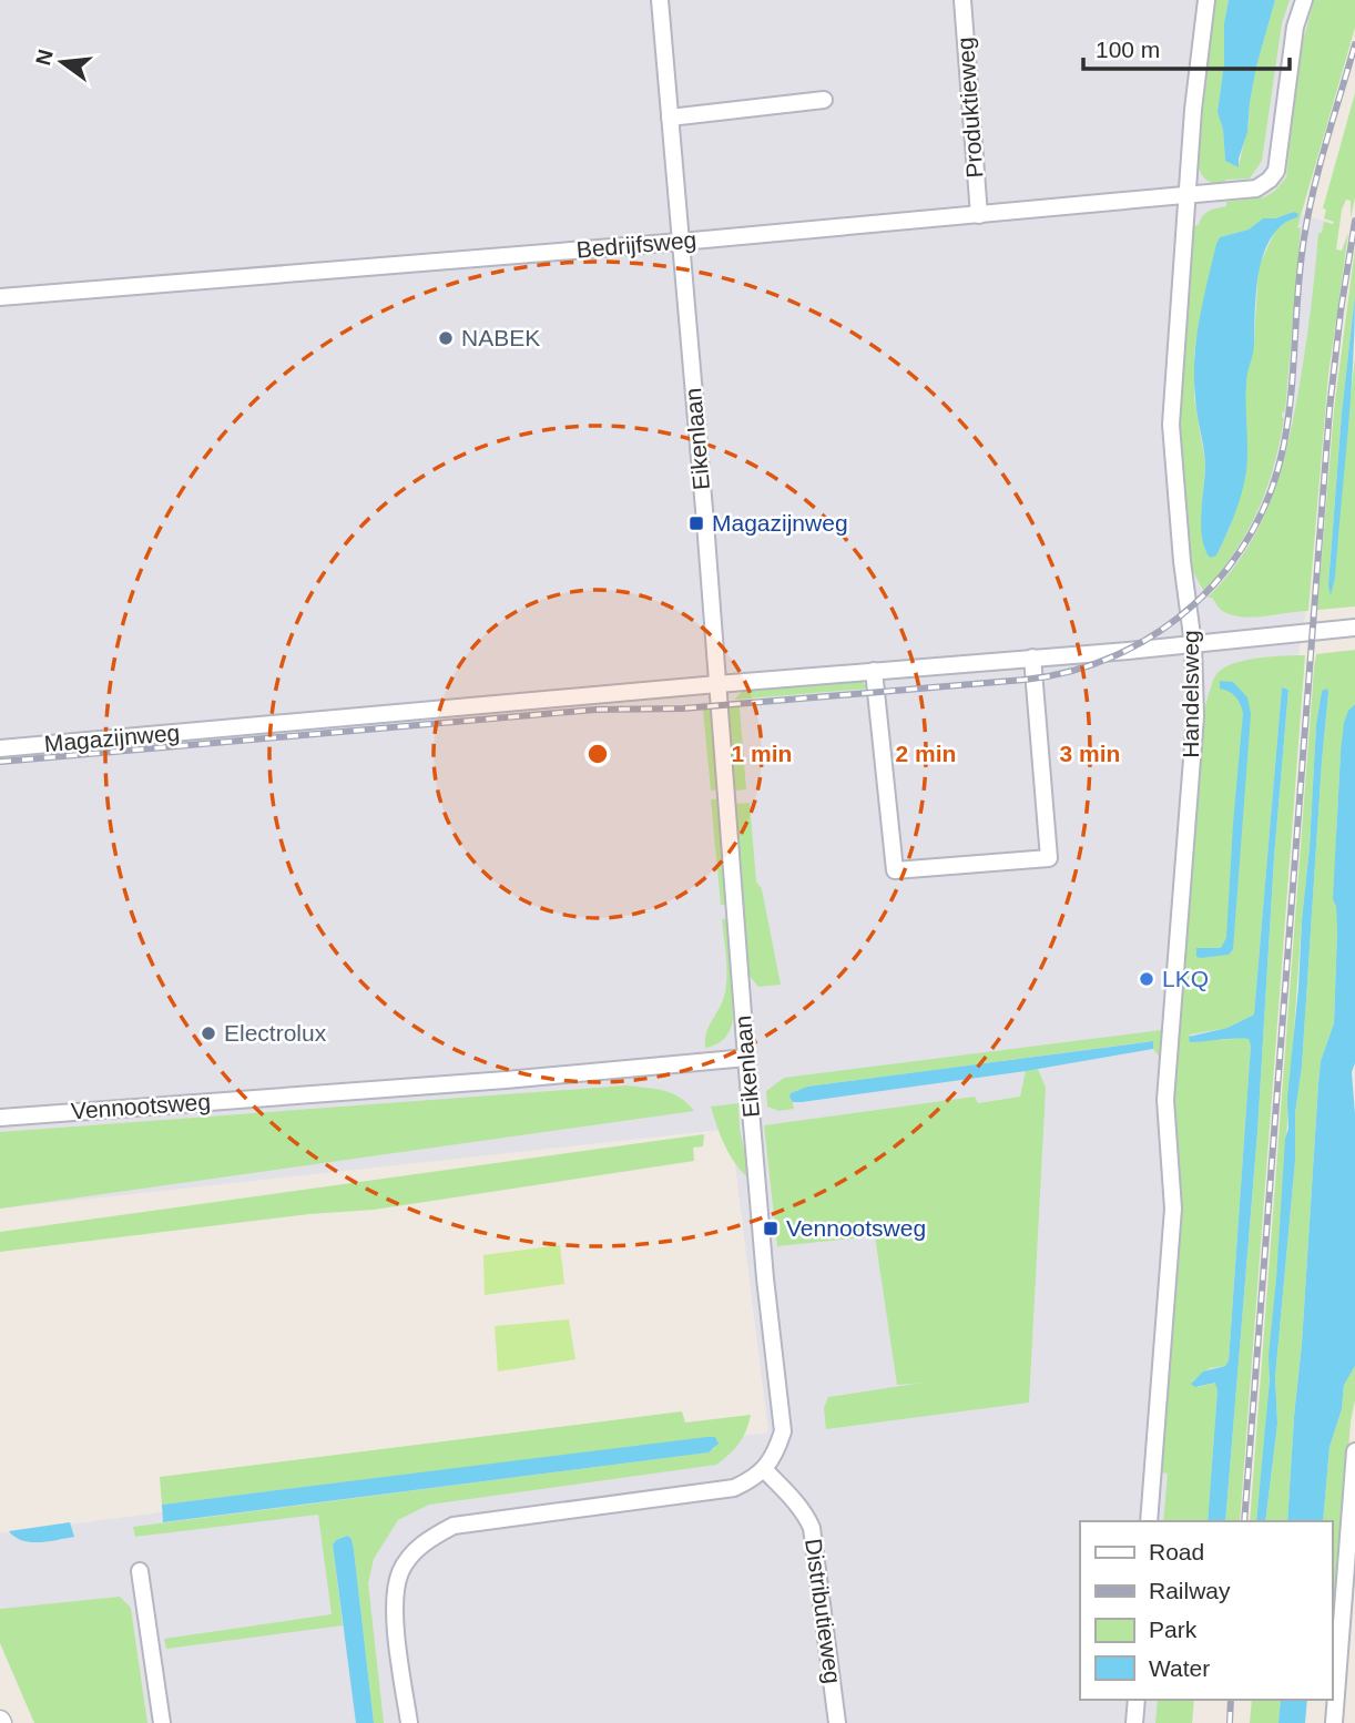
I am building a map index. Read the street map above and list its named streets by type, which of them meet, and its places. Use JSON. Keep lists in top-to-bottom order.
{
  "streets": {
    "street": [
      "Produktieweg",
      "Bedrijfsweg",
      "Eikenlaan",
      "Handelsweg",
      "Magazijnweg",
      "Vennootsweg",
      "Distributieweg"
    ]
  },
  "crossings": [
    ["Produktieweg", "Bedrijfsweg"],
    ["Bedrijfsweg", "Eikenlaan"],
    ["Bedrijfsweg", "Handelsweg"],
    ["Eikenlaan", "Magazijnweg"],
    ["Eikenlaan", "Vennootsweg"],
    ["Eikenlaan", "Distributieweg"],
    ["Handelsweg", "Magazijnweg"]
  ],
  "places": {
    "other": ["NABEK", "LKQ", "Electrolux"],
    "transit": ["Magazijnweg", "Vennootsweg"]
  },
  "legend": [
    "Road",
    "Railway",
    "Park",
    "Water"
  ],
  "scale_bar": "100 m",
  "north": "left",
  "rings": ["1 min", "2 min", "3 min"]
}
